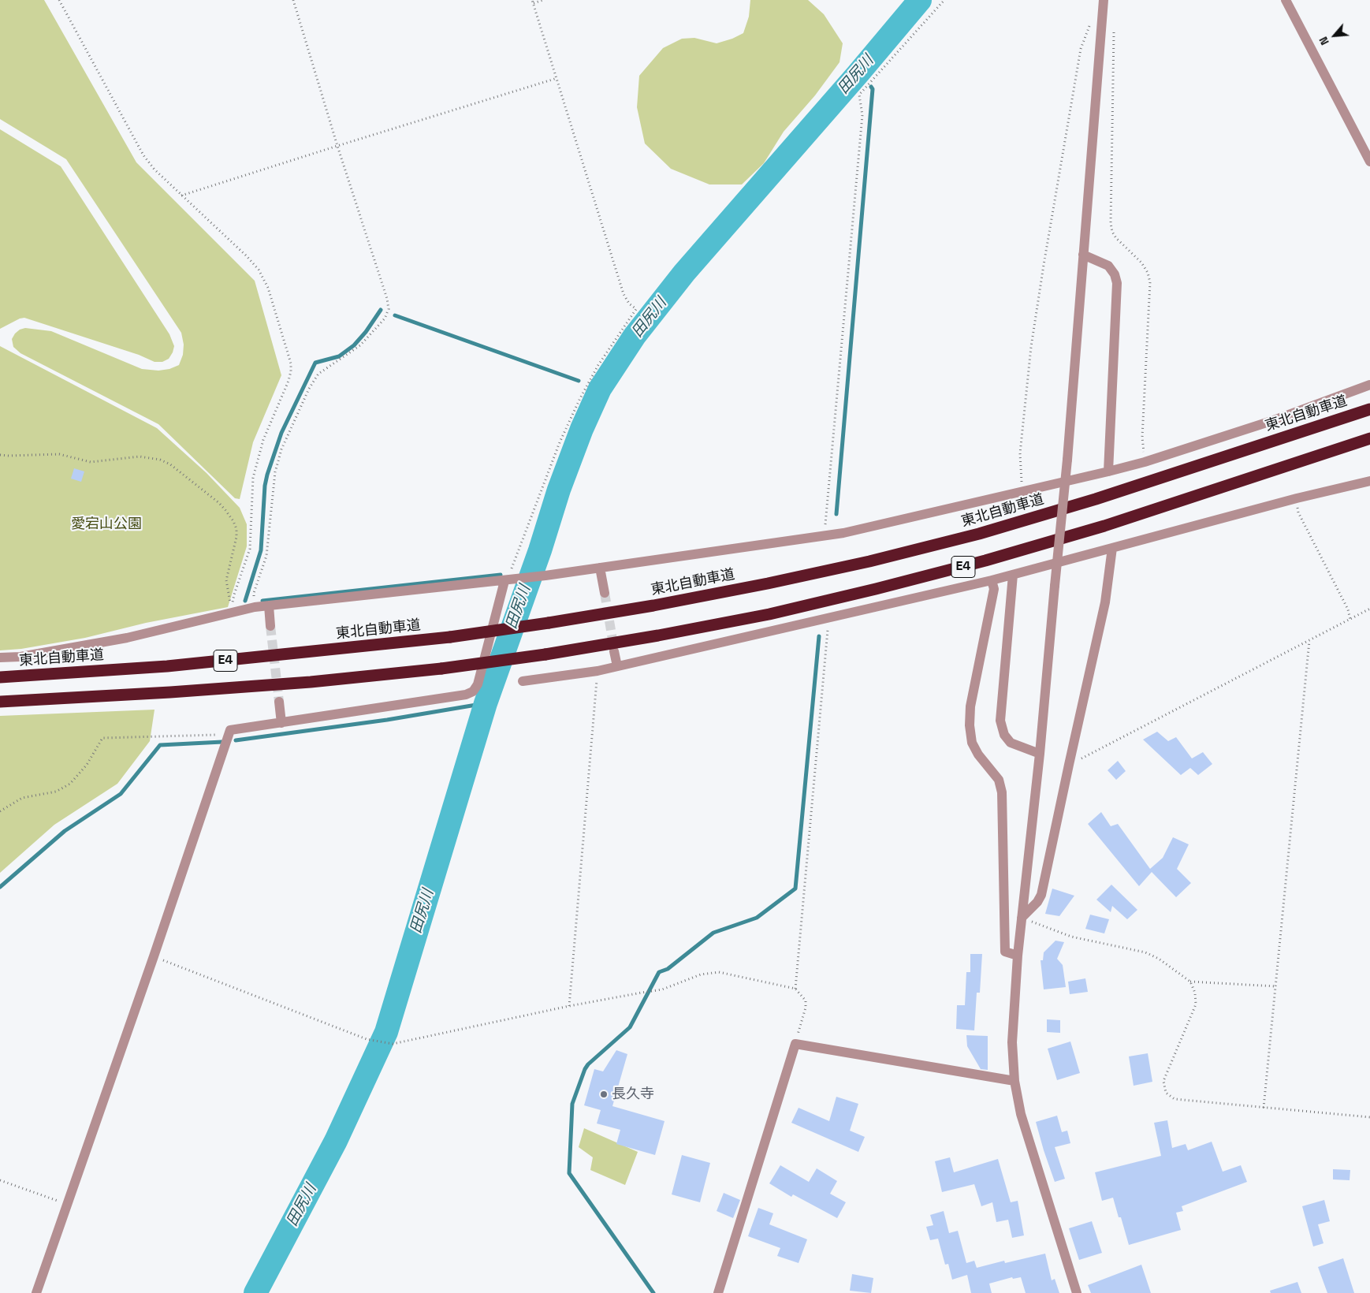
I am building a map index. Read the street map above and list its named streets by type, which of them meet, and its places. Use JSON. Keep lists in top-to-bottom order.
{
  "streets": {
    "highway": ["東北自動車道", "E4"]
  },
  "water": ["田尻川"],
  "parks": ["愛宕山公園"],
  "places": ["長久寺"],
  "north": "bottom left"
}
